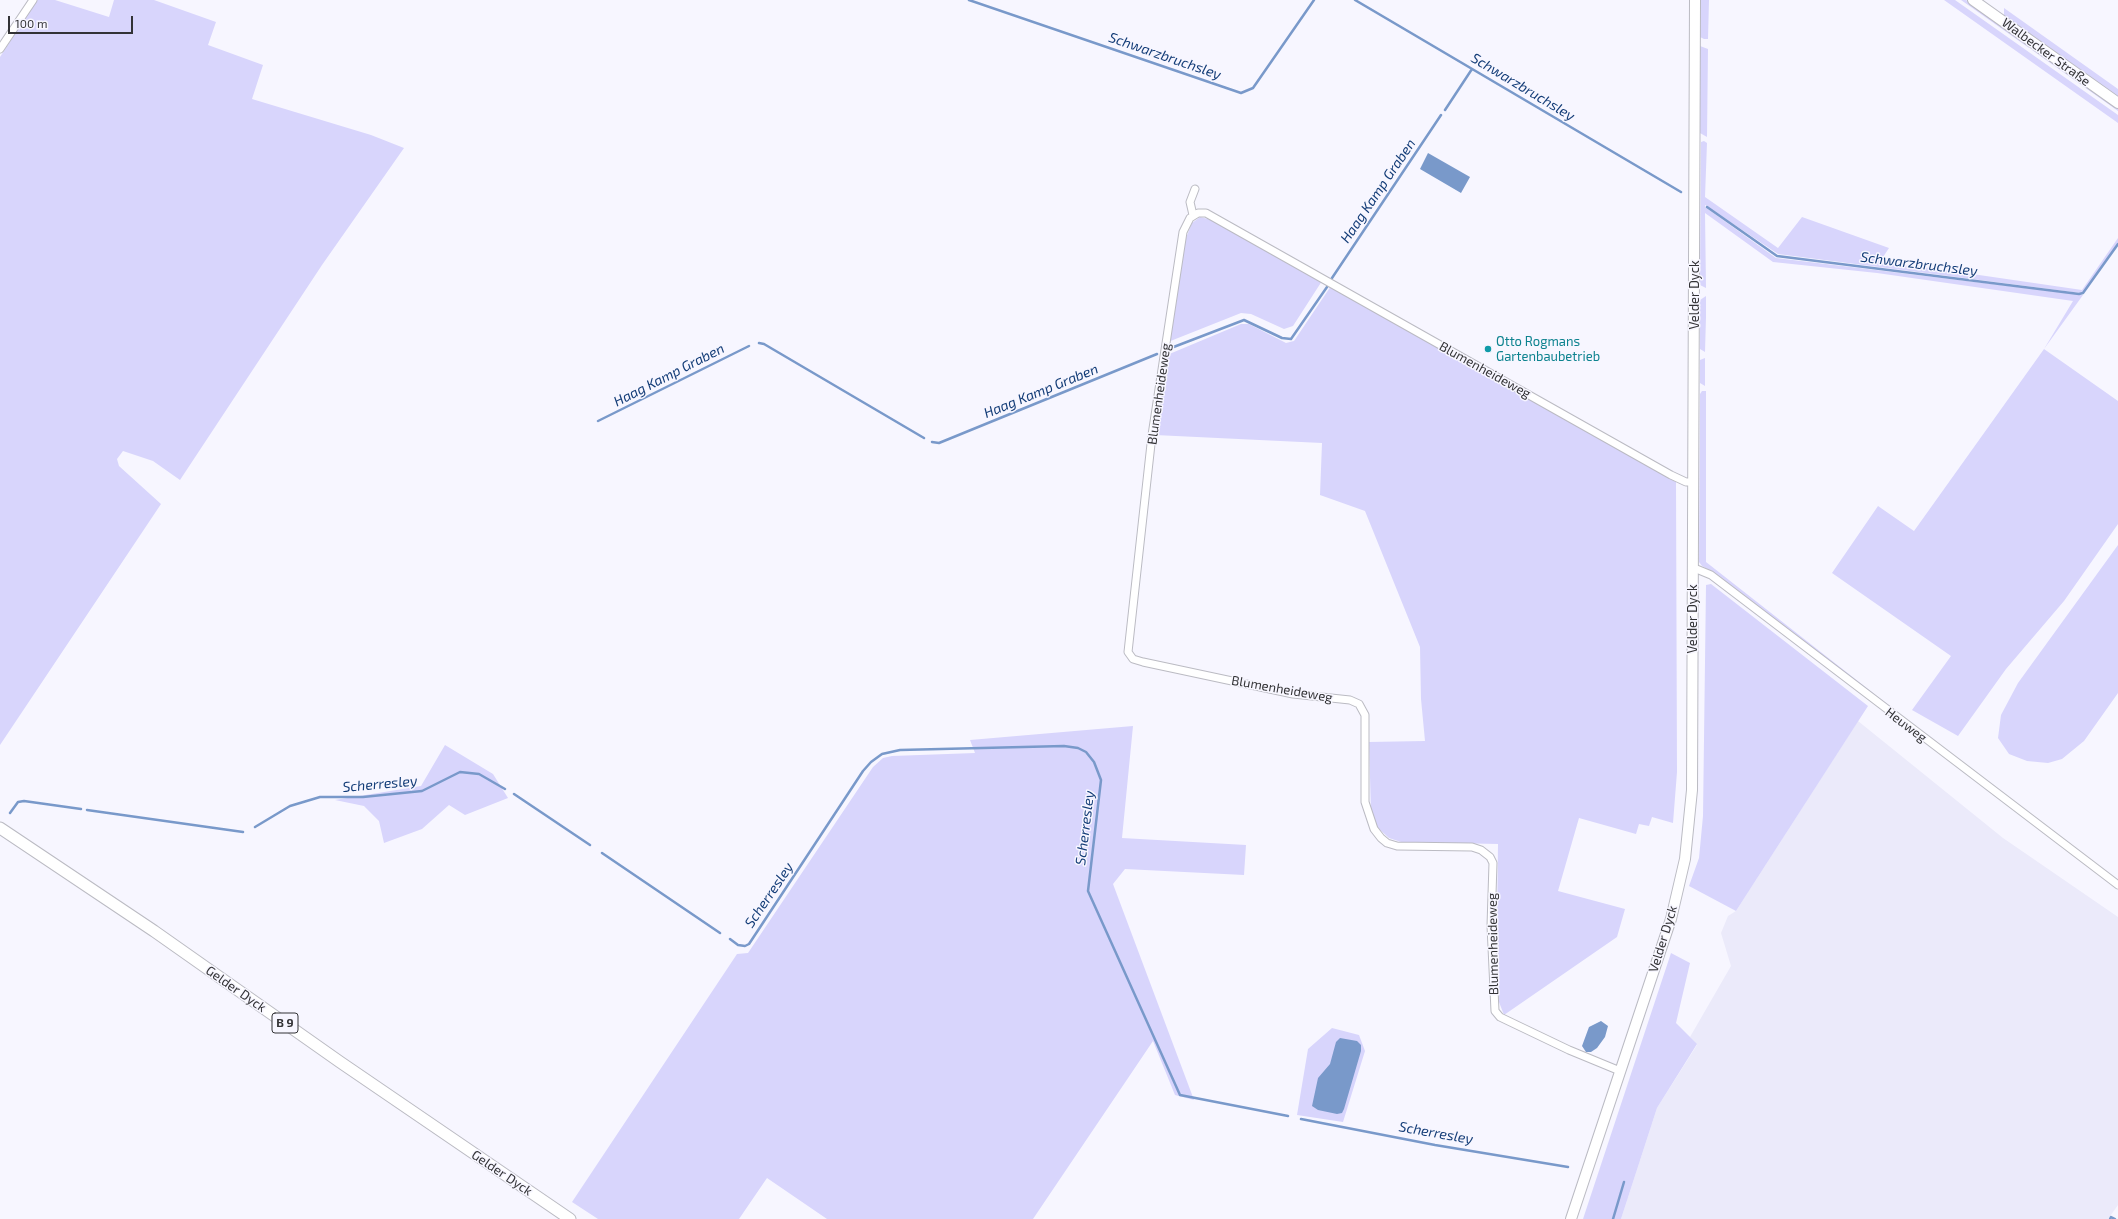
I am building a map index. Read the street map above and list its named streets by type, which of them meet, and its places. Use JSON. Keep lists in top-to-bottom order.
{
  "streets": {
    "main road": [
      "Walbecker Straße",
      "Velder Dyck",
      "Gelder Dyck",
      "B 9"
    ],
    "street": ["Blumenheideweg", "Heuweg"]
  },
  "crossings": [
    ["Velder Dyck", "Blumenheideweg"],
    ["Velder Dyck", "Heuweg"]
  ],
  "water": ["Schwarzbruchsley", "Haag Kamp Graben", "Scherresley"],
  "places": ["Otto Rogmans Gartenbaubetrieb"],
  "scale_bar": "100 m"
}
